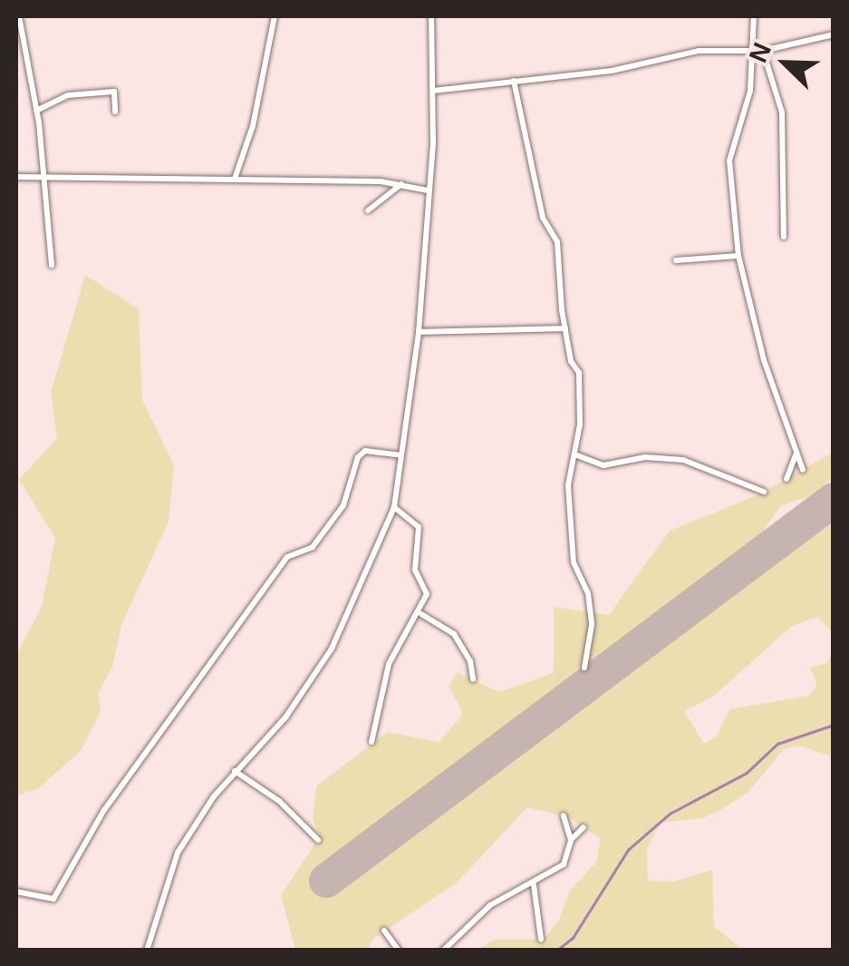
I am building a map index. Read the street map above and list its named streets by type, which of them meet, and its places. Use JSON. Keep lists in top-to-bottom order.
{
  "north": "top left"
}
